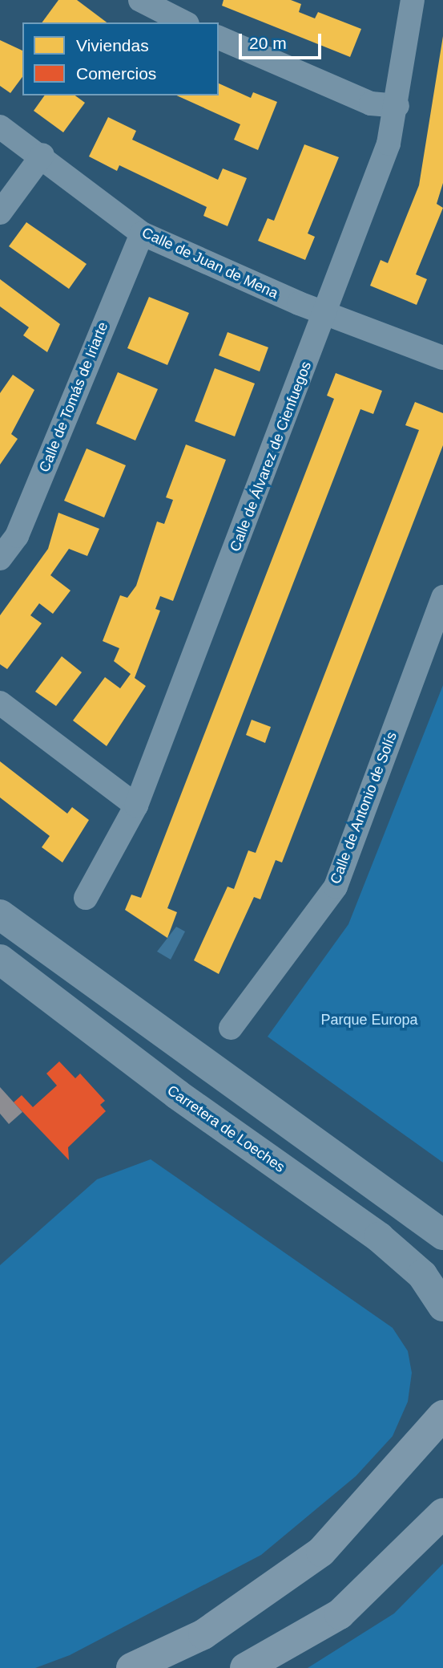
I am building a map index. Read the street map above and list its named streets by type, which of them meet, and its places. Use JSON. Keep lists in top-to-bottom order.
{
  "streets": {
    "main road": ["Carretera de Loeches"],
    "street": [
      "Calle de Juan de Mena",
      "Calle de Tomás de Iriarte",
      "Calle de Álvarez de Cienfuegos",
      "Calle de Antonio de Solís"
    ]
  },
  "crossings": [
    ["Calle de Juan de Mena", "Calle de Tomás de Iriarte"],
    ["Calle de Juan de Mena", "Calle de Álvarez de Cienfuegos"]
  ],
  "parks": ["Parque Europa"],
  "legend": ["Viviendas", "Comercios"],
  "scale_bar": "20 m"
}
